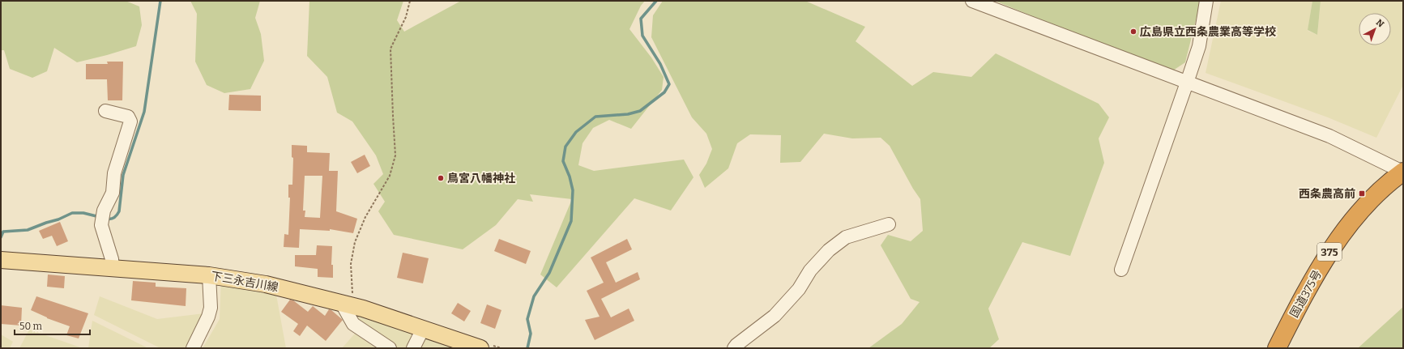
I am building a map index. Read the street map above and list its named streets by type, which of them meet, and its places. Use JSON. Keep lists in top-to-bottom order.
{
  "streets": {
    "highway": ["375", "国道375号"],
    "main road": ["下三永吉川線"]
  },
  "places": {
    "other": ["広島県立西条農業高等学校", "鳥宮八幡神社"],
    "transit": ["西条農高前"]
  },
  "scale_bar": "50 m",
  "north": "top right"
}
